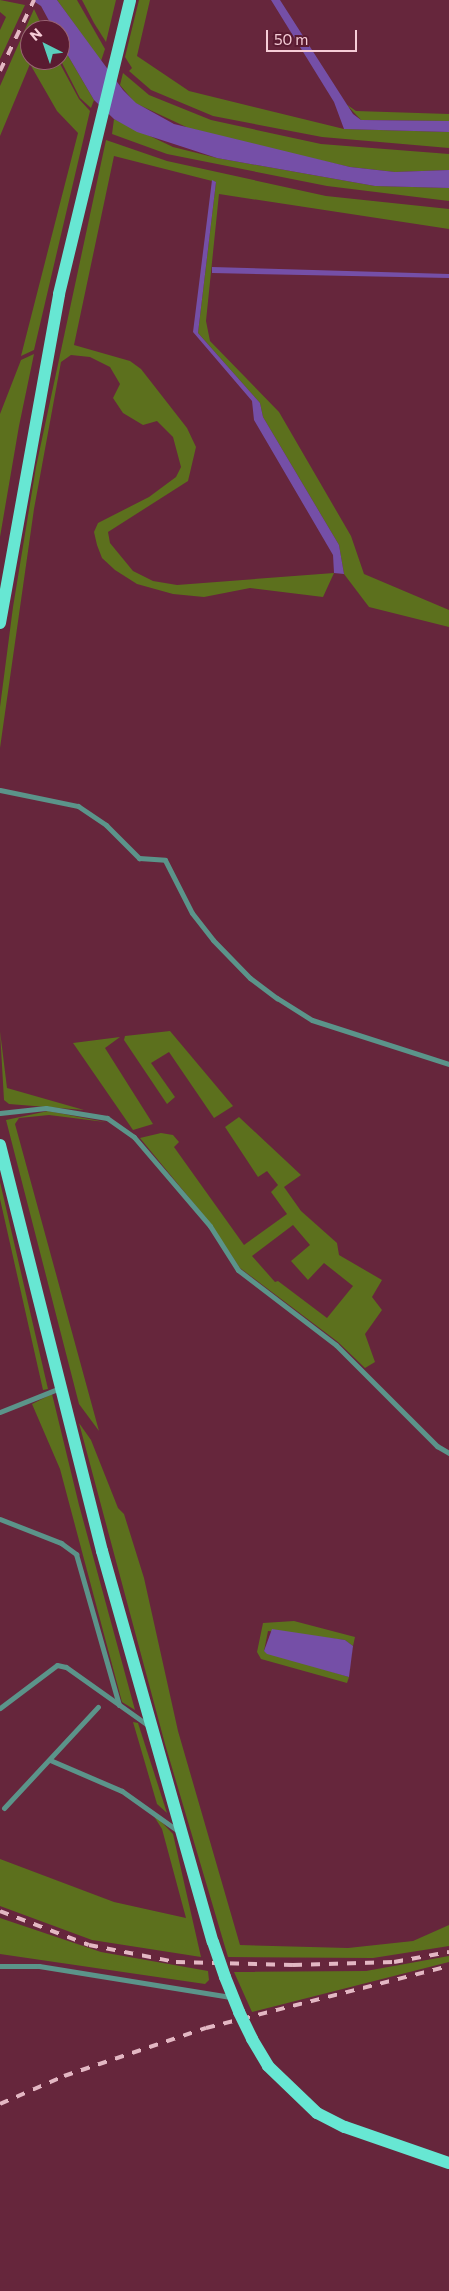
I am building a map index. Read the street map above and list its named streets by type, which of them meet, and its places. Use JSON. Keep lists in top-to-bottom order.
{
  "scale_bar": "50 m",
  "north": "top left"
}
